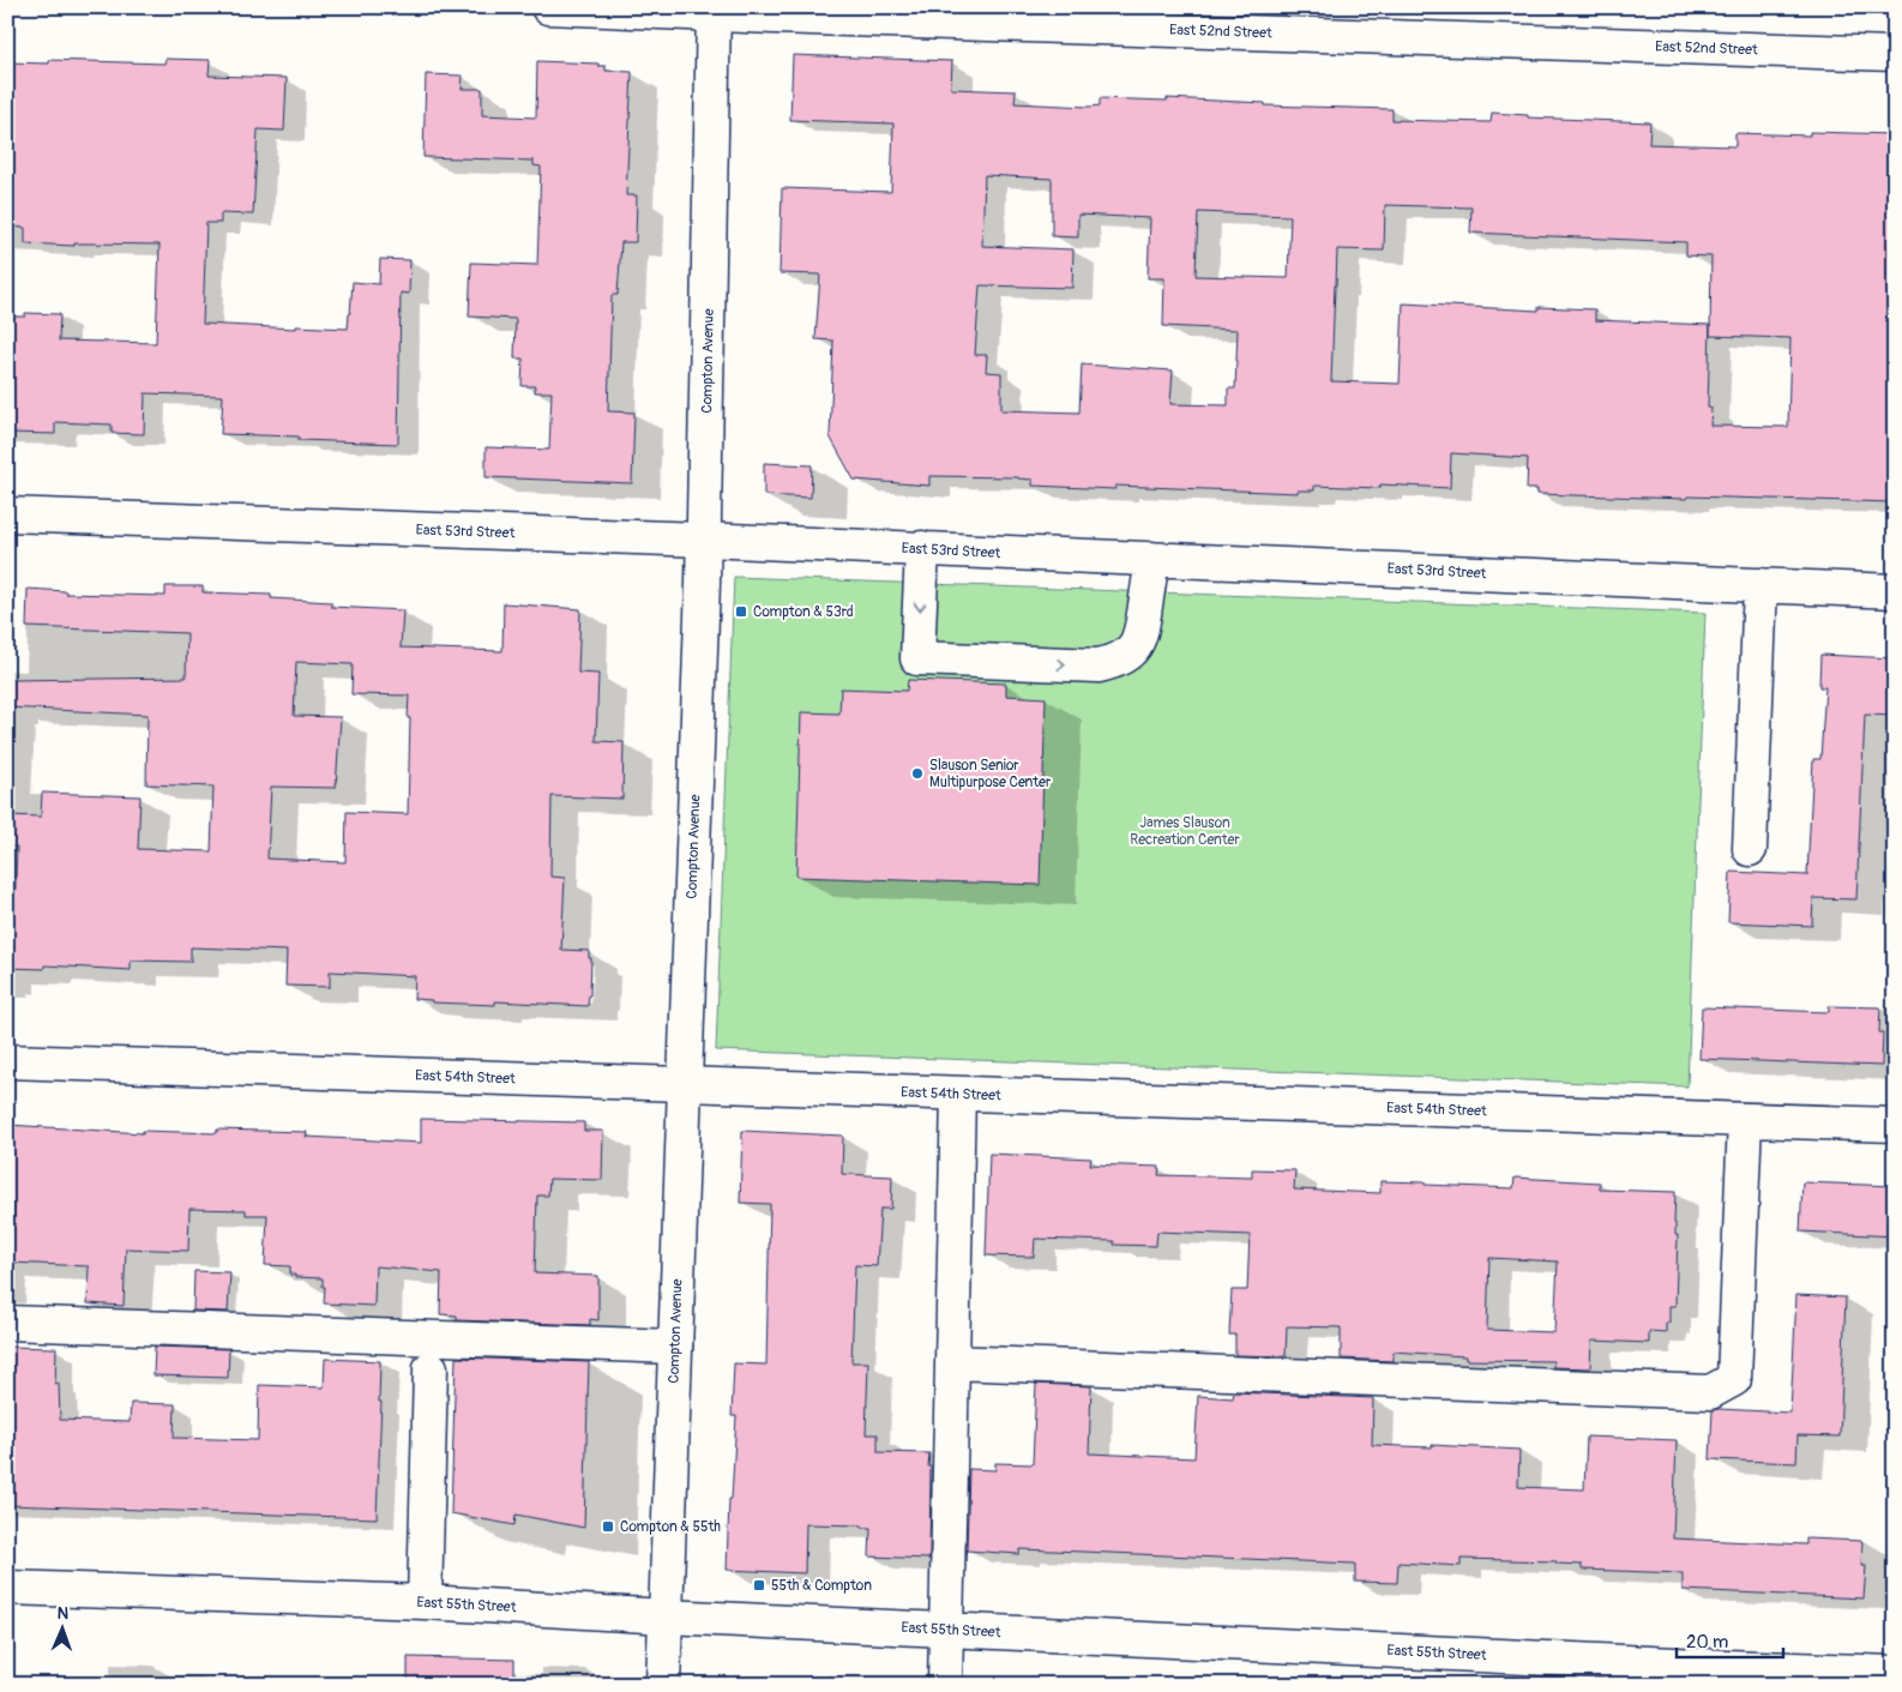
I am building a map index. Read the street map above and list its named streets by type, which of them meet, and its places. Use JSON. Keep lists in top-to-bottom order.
{
  "streets": {
    "street": [
      "East 52nd Street",
      "Compton Avenue",
      "East 53rd Street",
      "East 54th Street",
      "East 55th Street"
    ]
  },
  "crossings": [
    ["East 52nd Street", "Compton Avenue"],
    ["Compton Avenue", "East 53rd Street"],
    ["Compton Avenue", "East 54th Street"],
    ["Compton Avenue", "East 55th Street"]
  ],
  "parks": ["James Slauson Recreation Center"],
  "places": {
    "transit": ["Compton & 53rd", "Compton & 55th", "55th & Compton"],
    "other": ["Slauson Senior Multipurpose Center"]
  },
  "scale_bar": "20 m",
  "north": "top"
}
